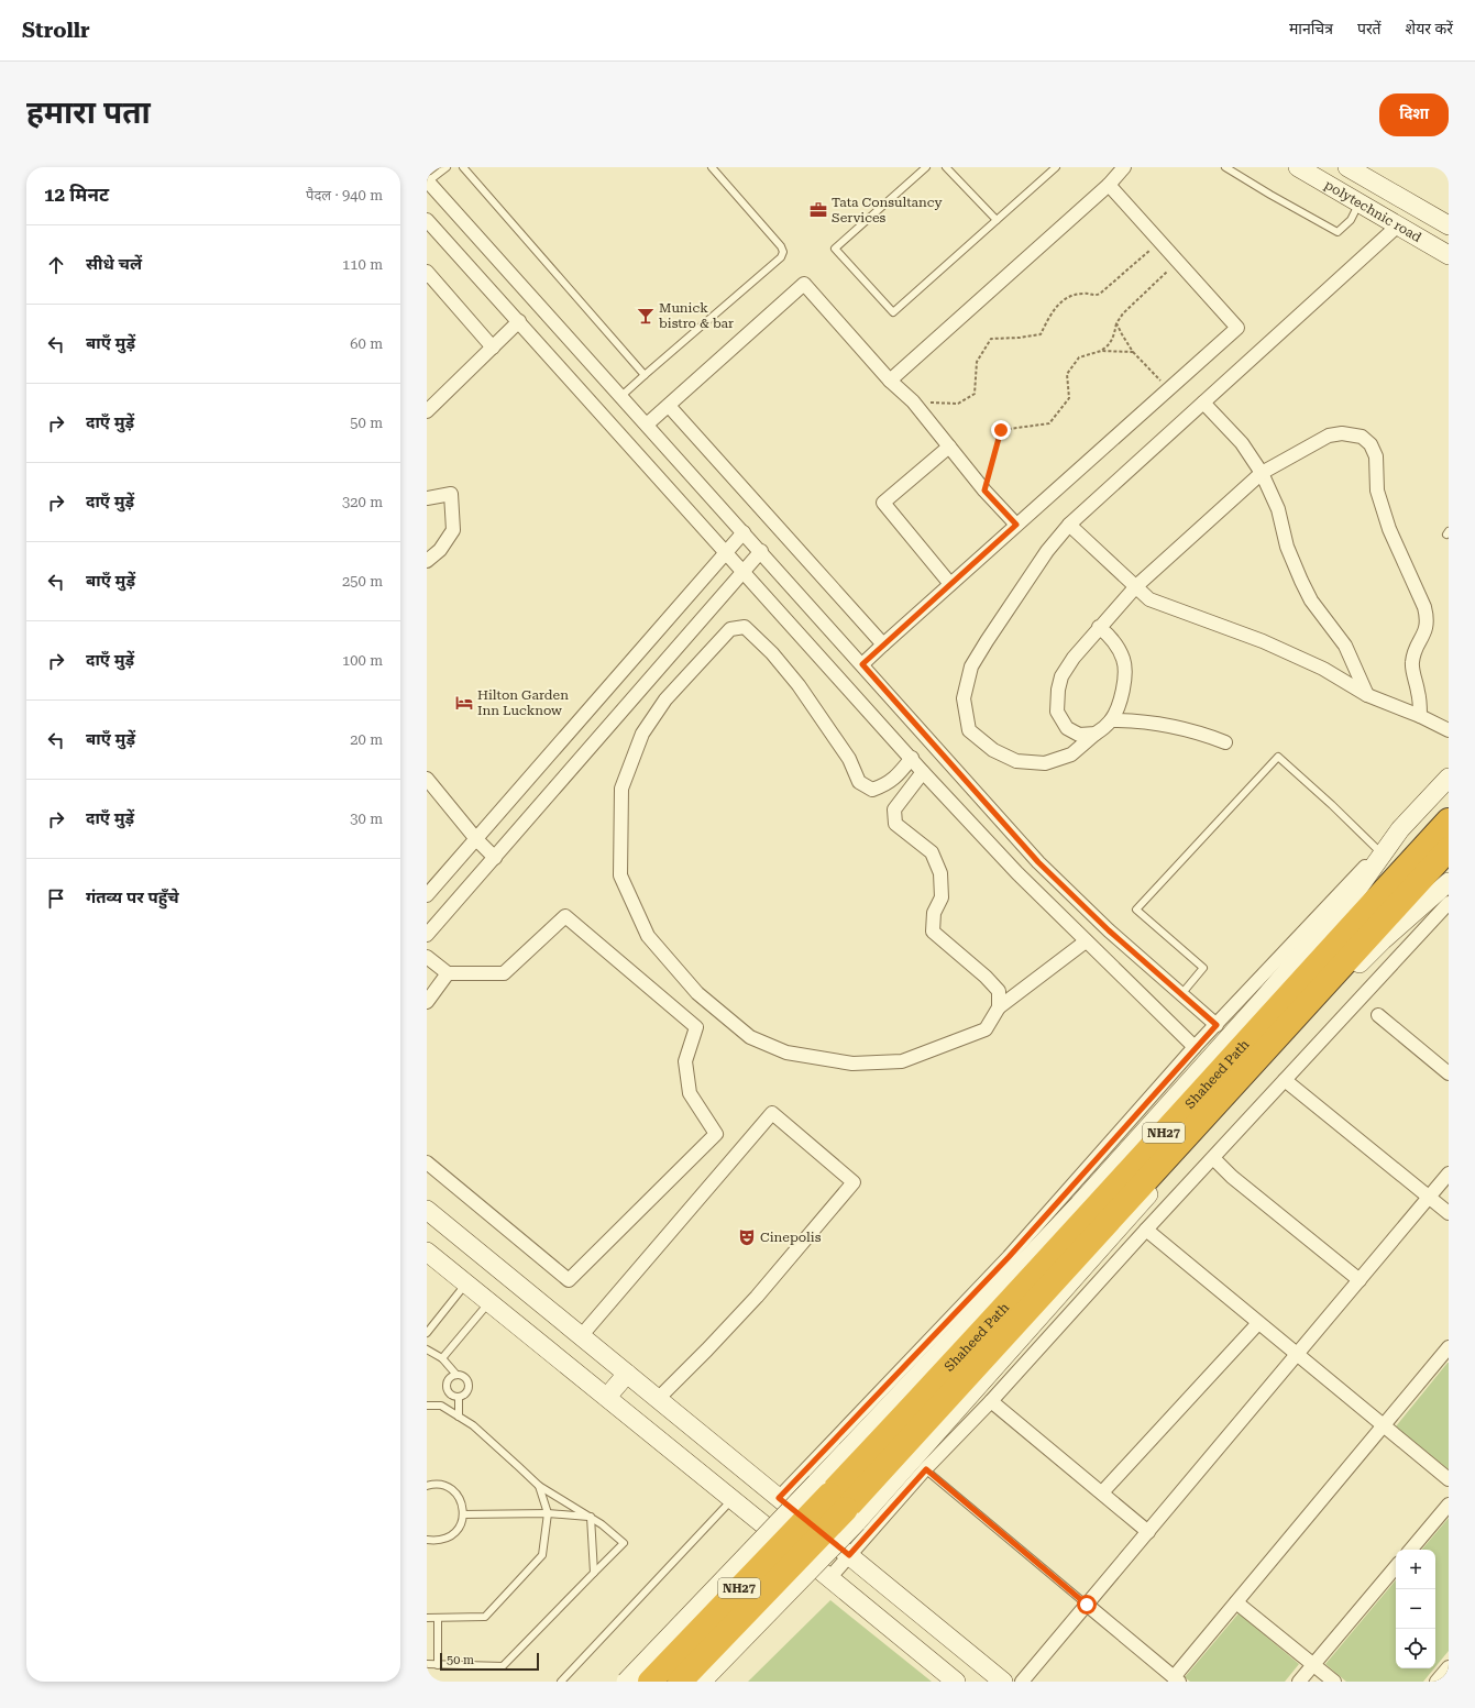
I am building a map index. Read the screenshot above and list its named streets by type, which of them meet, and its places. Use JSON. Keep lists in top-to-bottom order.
{
  "streets": {
    "highway": ["Shaheed Path", "NH27"],
    "street": ["polytechnic road"]
  },
  "crossings": [
    ["Shaheed Path", "NH27"]
  ],
  "places": {
    "office": ["Tata Consultancy Services"],
    "bar": ["Munick bistro & bar"],
    "hotel": ["Hilton Garden Inn Lucknow"],
    "theatre": ["Cinepolis"]
  },
  "scale_bar": "50 m",
  "page": {
    "header": "Strollr",
    "nav": ["मानचित्र", "परतें", "शेयर करें"],
    "buttons": "दिशा",
    "title": "हमारा पता",
    "heading": ["12 मिनट", "पैदल · 940 m"],
    "list": [
      ["सीधे चलें", "110 m"],
      ["बाएँ मुड़ें", "60 m"],
      ["दाएँ मुड़ें", "50 m"],
      ["दाएँ मुड़ें", "320 m"],
      ["बाएँ मुड़ें", "250 m"],
      ["दाएँ मुड़ें", "100 m"],
      ["बाएँ मुड़ें", "20 m"],
      ["दाएँ मुड़ें", "30 m"],
      "गंतव्य पर पहुँचे"
    ],
    "map_buttons": ["+", "−"],
    "scale": "50 m"
  }
}
